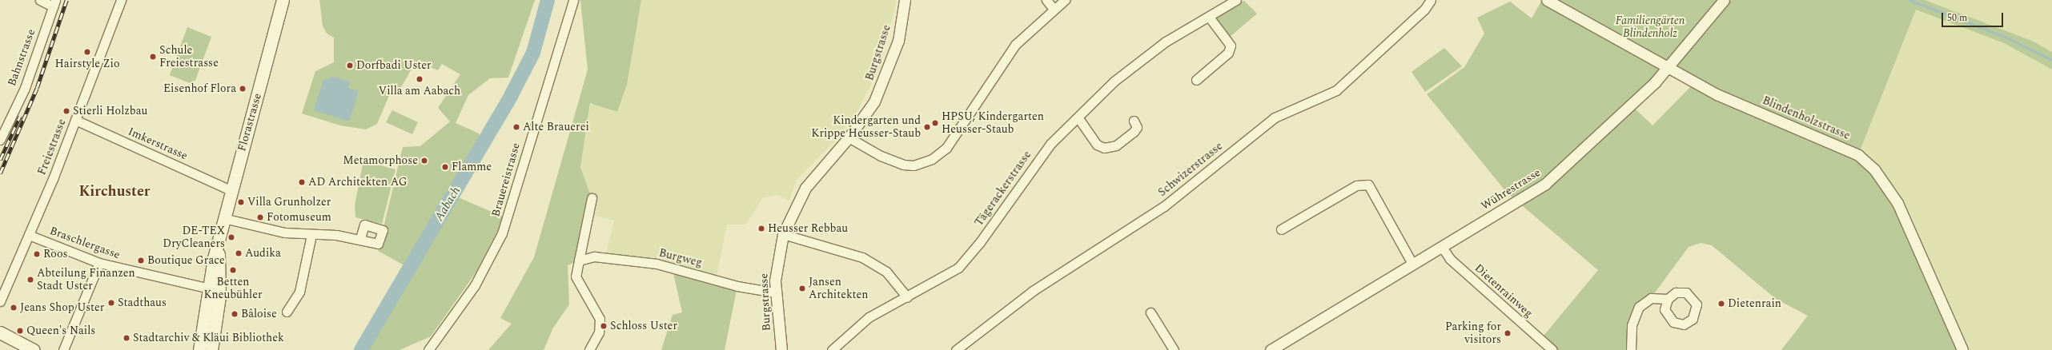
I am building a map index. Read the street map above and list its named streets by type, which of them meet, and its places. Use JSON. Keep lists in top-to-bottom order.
{
  "streets": {
    "main road": ["Florastrasse"],
    "street": [
      "Burgstrasse",
      "Bahnstrasse",
      "Blindenholzstrasse",
      "Imkerstrasse",
      "Freiestrasse",
      "Schwizerstrasse",
      "Brauereistrasse",
      "Tägerackerstrasse",
      "Wührestrasse",
      "Braschlergasse",
      "Burgweg",
      "Dietenrainweg"
    ]
  },
  "crossings": [
    ["Burgstrasse", "Burgweg"],
    ["Blindenholzstrasse", "Wührestrasse"],
    ["Florastrasse", "Imkerstrasse"],
    ["Florastrasse", "Braschlergasse"],
    ["Imkerstrasse", "Freiestrasse"],
    ["Freiestrasse", "Braschlergasse"],
    ["Wührestrasse", "Dietenrainweg"]
  ],
  "districts": ["Kirchuster"],
  "water": ["Aabach"],
  "parks": ["Familiengärten Blindenholz"],
  "places": [
    "Hairstyle Zio",
    "Schule Freiestrasse",
    "Dorfbadi Uster",
    "Villa am Aabach",
    "Eisenhof Flora",
    "Stierli Holzbau",
    "HPSU, Kindergarten Heusser-Staub",
    "Alte Brauerei",
    "Kindergarten und Krippe Heusser-Staub",
    "Metamorphose",
    "Flamme",
    "AD Architekten AG",
    "Villa Grunholzer",
    "Fotomuseum",
    "Heusser Rebbau",
    "DE-TEX DryCleaners",
    "Audika",
    "Roos",
    "Boutique Grace",
    "Betten Kneubühler",
    "Abteilung Finanzen Stadt Uster",
    "Jansen Architekten",
    "Stadthaus",
    "Dietenrain",
    "Jeans Shop Uster",
    "Bâloise",
    "Schloss Uster",
    "Queen's Nails",
    "Parking for visitors",
    "Stadtarchiv & Kläui Bibliothek"
  ],
  "scale_bar": "50 m"
}
